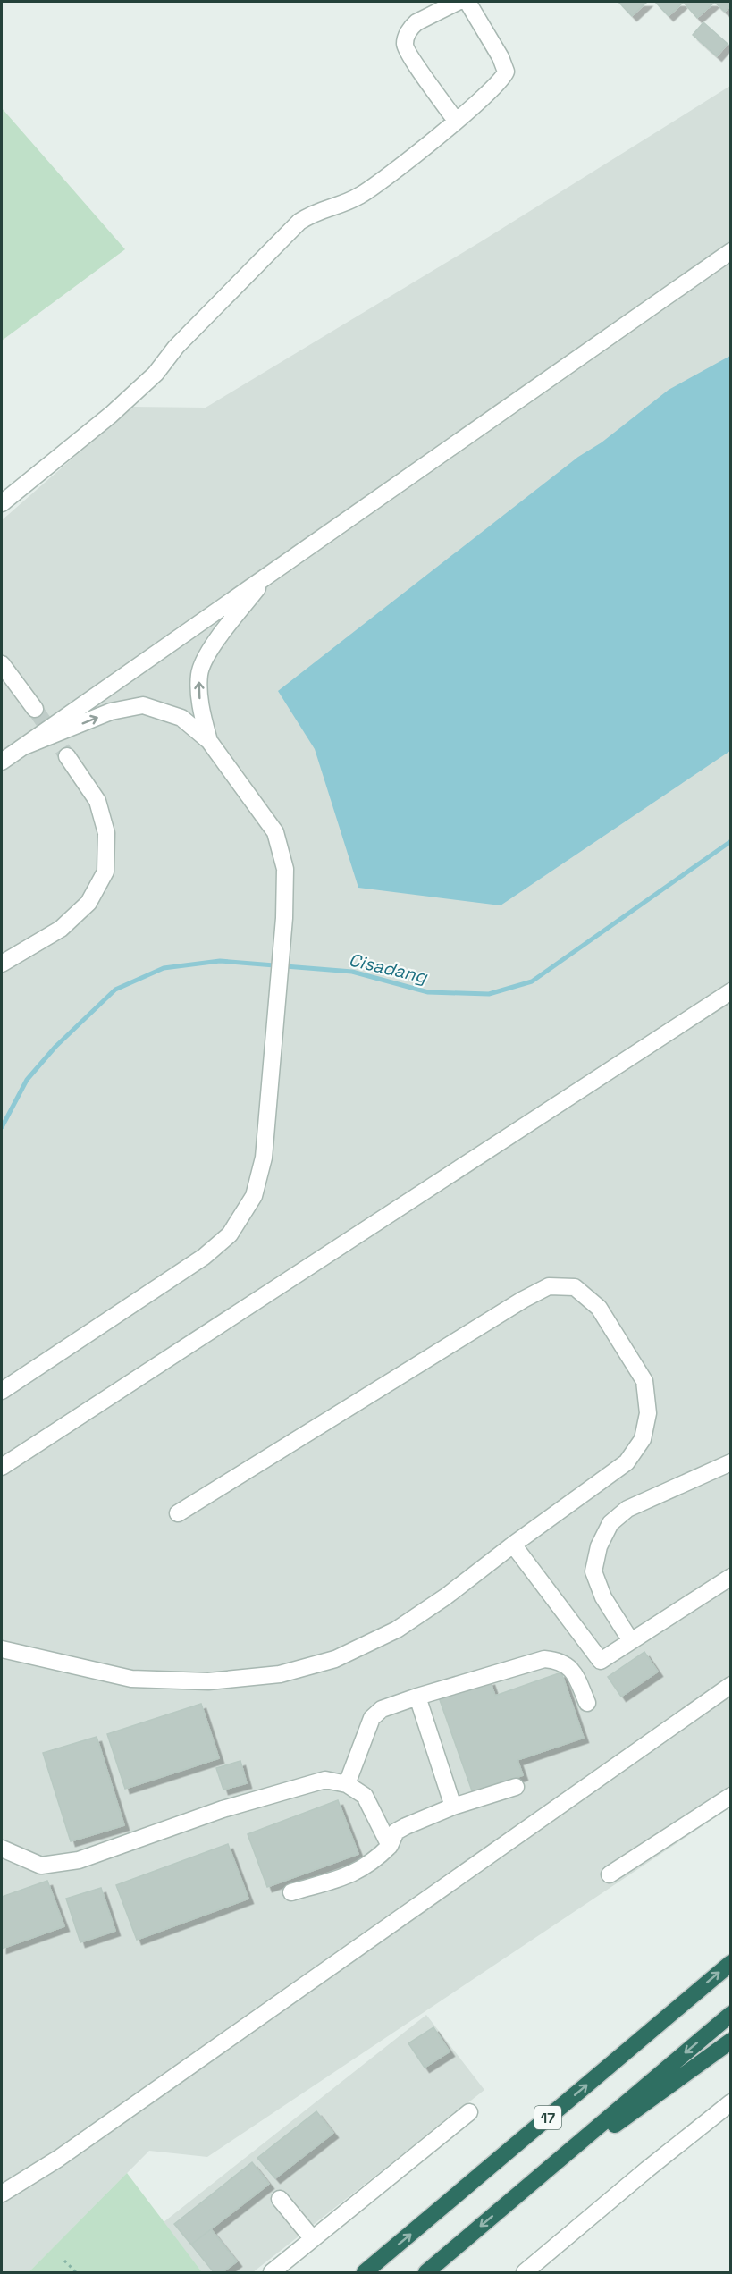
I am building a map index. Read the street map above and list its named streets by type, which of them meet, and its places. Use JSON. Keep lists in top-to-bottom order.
{
  "streets": {
    "highway": ["17"]
  },
  "water": ["Cisadang"]
}
